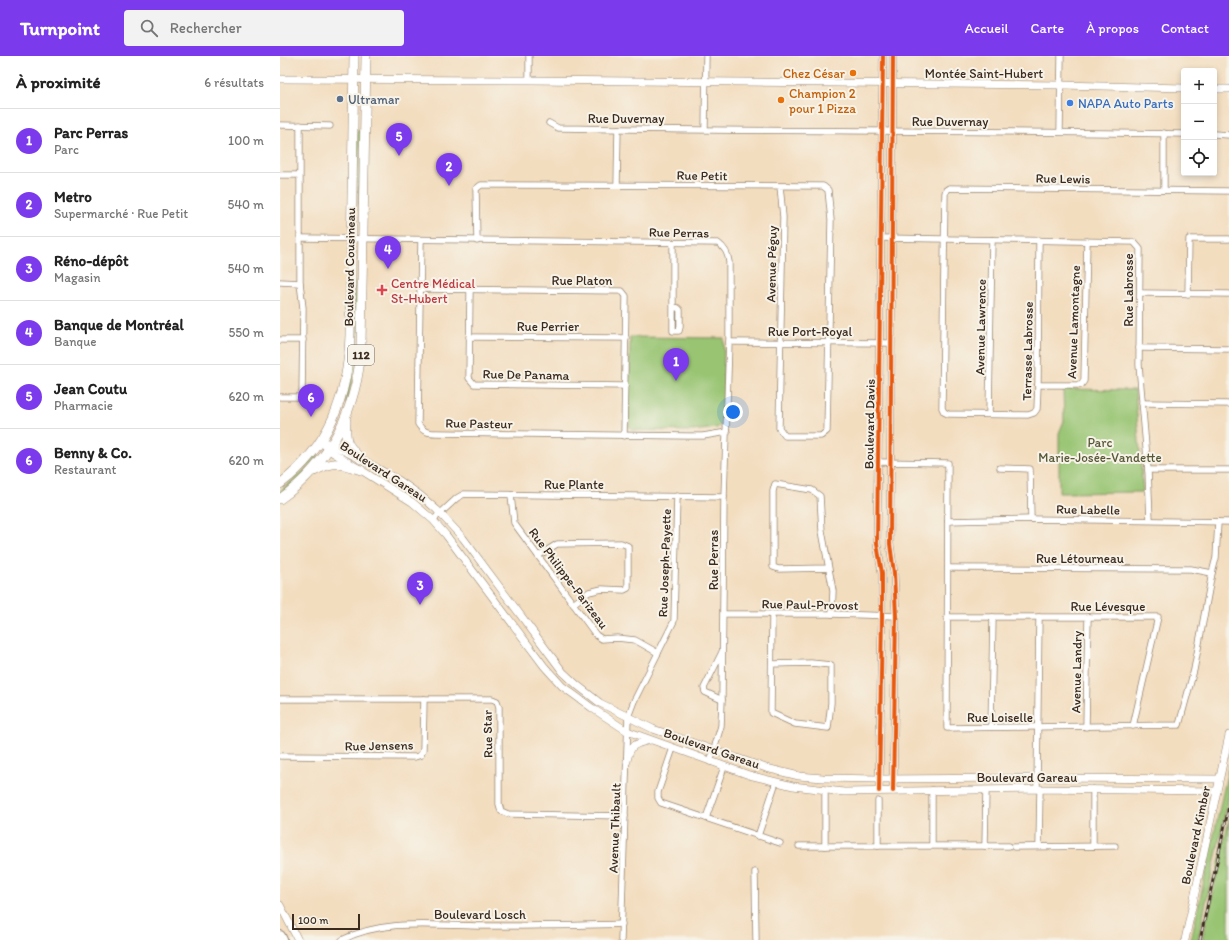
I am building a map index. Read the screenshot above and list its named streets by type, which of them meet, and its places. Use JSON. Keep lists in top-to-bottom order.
{
  "streets": {
    "main road": ["Boulevard Cousineau", "112"],
    "street": [
      "Montée Saint-Hubert",
      "Rue Duvernay",
      "Rue Petit",
      "Rue Lewis",
      "Rue Perras",
      "Avenue Péguy",
      "Rue Platon",
      "Rue Labrosse",
      "Avenue Lamontagne",
      "Rue Perrier",
      "Avenue Lawrence",
      "Rue Port-Royal",
      "Terrasse Labrosse",
      "Rue De Panama",
      "Rue Pasteur",
      "Boulevard Davis",
      "Boulevard Gareau",
      "Rue Plante",
      "Rue Labelle",
      "Rue Létourneau",
      "Rue Joseph-Payette",
      "Rue Philippe-Parizeau",
      "Rue Paul-Provost",
      "Rue Lévesque",
      "Avenue Landry",
      "Rue Loiselle",
      "Rue Star",
      "Rue Jensens",
      "Avenue Thibault",
      "Boulevard Kimber",
      "Boulevard Losch"
    ]
  },
  "crossings": [
    ["Montée Saint-Hubert", "Boulevard Cousineau"],
    ["Montée Saint-Hubert", "Boulevard Davis"],
    ["Rue Duvernay", "Boulevard Davis"],
    ["Rue Petit", "Rue Perras"],
    ["Rue Petit", "Avenue Péguy"],
    ["Rue Petit", "Rue Port-Royal"],
    ["Rue Lewis", "Rue Labrosse"],
    ["Rue Lewis", "Terrasse Labrosse"],
    ["Rue Perras", "Boulevard Cousineau"],
    ["Rue Perras", "Rue Port-Royal"],
    ["Rue Perras", "Rue Pasteur"],
    ["Rue Perras", "Boulevard Gareau"],
    ["Rue Perras", "Rue Plante"],
    ["Rue Perras", "Rue Paul-Provost"],
    ["Avenue Péguy", "Rue Port-Royal"],
    ["Boulevard Cousineau", "Boulevard Gareau"],
    ["Rue Platon", "Rue Perrier"],
    ["Rue Platon", "Rue De Panama"],
    ["Rue Platon", "Rue Pasteur"],
    ["Rue Labrosse", "Avenue Lamontagne"],
    ["Rue Labrosse", "Avenue Lawrence"],
    ["Rue Labrosse", "Terrasse Labrosse"],
    ["Rue Labrosse", "Boulevard Davis"],
    ["Rue Labrosse", "Rue Labelle"],
    ["Avenue Lamontagne", "Terrasse Labrosse"],
    ["Rue Perrier", "Rue De Panama"],
    ["Avenue Lawrence", "Terrasse Labrosse"],
    ["Rue Port-Royal", "Boulevard Davis"],
    ["Boulevard Davis", "Boulevard Gareau"],
    ["Boulevard Davis", "Rue Paul-Provost"],
    ["Boulevard Davis", "Rue Loiselle"],
    ["Boulevard Gareau", "Rue Plante"],
    ["Boulevard Gareau", "Rue Joseph-Payette"],
    ["Boulevard Gareau", "Avenue Thibault"],
    ["Boulevard Gareau", "Boulevard Kimber"],
    ["Rue Plante", "Rue Joseph-Payette"],
    ["Rue Plante", "Rue Philippe-Parizeau"],
    ["Rue Labelle", "Rue Loiselle"],
    ["Rue Létourneau", "Rue Loiselle"],
    ["Rue Joseph-Payette", "Rue Philippe-Parizeau"],
    ["Rue Joseph-Payette", "Avenue Thibault"],
    ["Rue Lévesque", "Avenue Landry"],
    ["Rue Lévesque", "Rue Loiselle"],
    ["Avenue Landry", "Rue Loiselle"],
    ["Rue Star", "Rue Jensens"],
    ["Rue Star", "Avenue Thibault"],
    ["Avenue Thibault", "Boulevard Losch"]
  ],
  "parks": ["Parc Marie-Josée-Vandette"],
  "places": {
    "other": [
      "Chez César",
      "Ultramar",
      "Champion 2 pour 1 Pizza",
      "NAPA Auto Parts"
    ],
    "health": ["Centre Médical St-Hubert"]
  },
  "scale_bar": "100 m",
  "page": {
    "header": "Turnpoint",
    "search": "Rechercher",
    "nav": [
      "Accueil",
      "Carte",
      "À propos",
      "Contact"
    ],
    "heading": ["À proximité", "6 résultats"],
    "map_buttons": ["+", "−"],
    "list": [
      {
        "mark": "1",
        "name": "Parc Perras",
        "note": "Parc",
        "value": "100 m"
      },
      {
        "mark": "2",
        "name": "Metro",
        "note": "Supermarché · Rue Petit",
        "value": "540 m"
      },
      {
        "mark": "3",
        "name": "Réno-dépôt",
        "note": "Magasin",
        "value": "540 m"
      },
      {
        "mark": "4",
        "name": "Banque de Montréal",
        "note": "Banque",
        "value": "550 m"
      },
      {
        "mark": "5",
        "name": "Jean Coutu",
        "note": "Pharmacie",
        "value": "620 m"
      },
      {
        "mark": "6",
        "name": "Benny & Co.",
        "note": "Restaurant",
        "value": "620 m"
      }
    ],
    "pins": [
      "5",
      "2",
      "4",
      "1",
      "6",
      "3"
    ],
    "scale": "100 m"
  }
}
